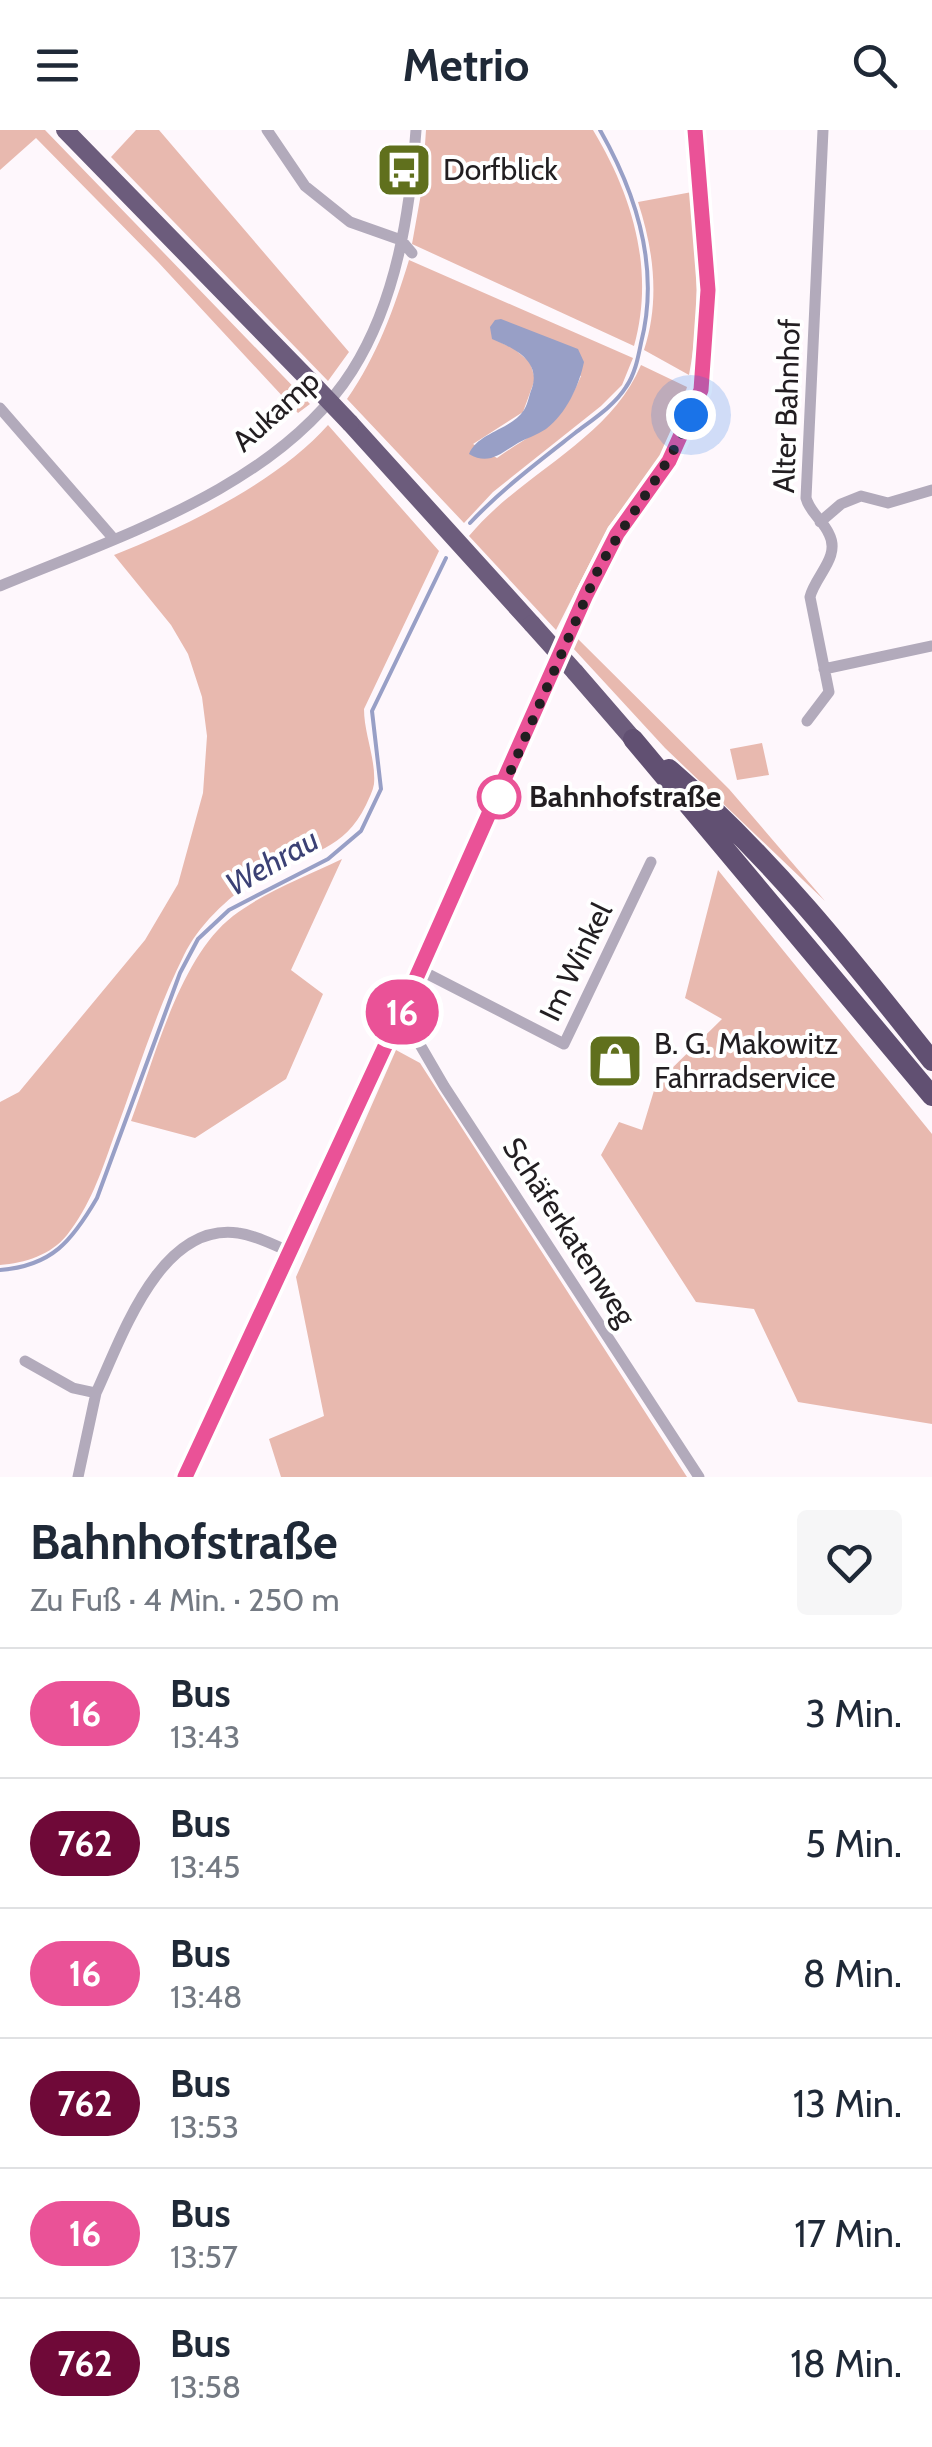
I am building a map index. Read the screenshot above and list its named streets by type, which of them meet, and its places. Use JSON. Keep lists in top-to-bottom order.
{
  "streets": {
    "street": [
      "Alter Bahnhof",
      "Aukamp",
      "Im Winkel",
      "Schäferkatenweg"
    ]
  },
  "water": ["Wehrau"],
  "places": {
    "bus stop": ["Dorfblick"],
    "other": ["Bahnhofstraße"],
    "shop": ["B. G. Makowitz Fahrradservice"]
  },
  "lines": ["bus line 16"],
  "page": {
    "header": "Metrio",
    "on_map": "16",
    "heading": ["Bahnhofstraße", "Zu Fuß · 4 Min. · 250 m"],
    "list": [
      {
        "mark": "16",
        "name": "Bus",
        "note": "13:43",
        "value": "3 Min."
      },
      {
        "mark": "762",
        "name": "Bus",
        "note": "13:45",
        "value": "5 Min."
      },
      {
        "mark": "16",
        "name": "Bus",
        "note": "13:48",
        "value": "8 Min."
      },
      {
        "mark": "762",
        "name": "Bus",
        "note": "13:53",
        "value": "13 Min."
      },
      {
        "mark": "16",
        "name": "Bus",
        "note": "13:57",
        "value": "17 Min."
      },
      {
        "mark": "762",
        "name": "Bus",
        "note": "13:58",
        "value": "18 Min."
      }
    ]
  }
}
